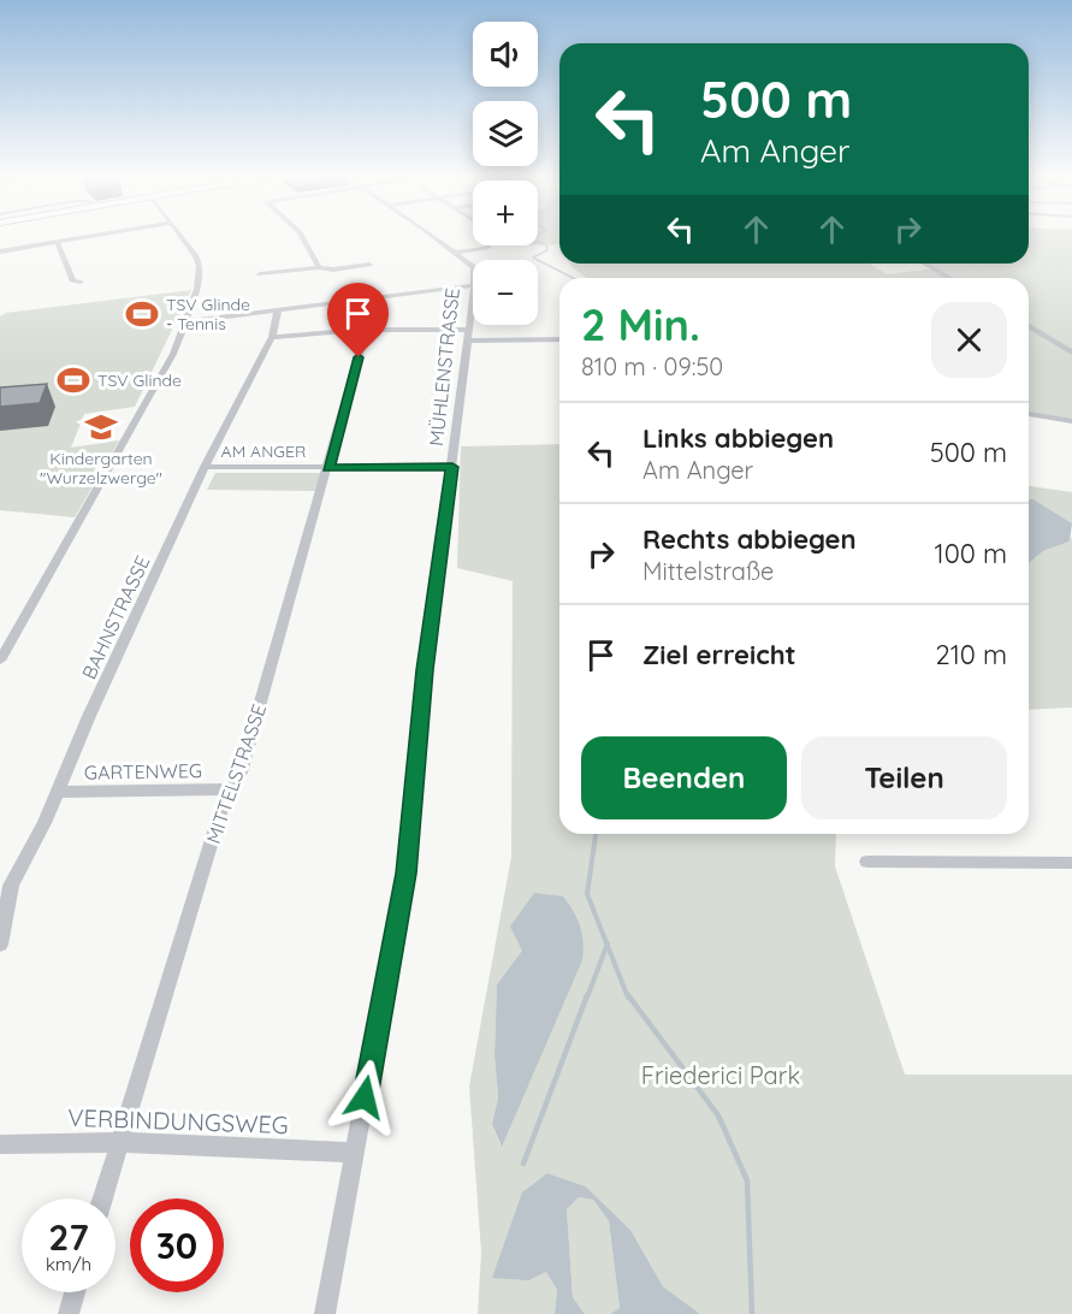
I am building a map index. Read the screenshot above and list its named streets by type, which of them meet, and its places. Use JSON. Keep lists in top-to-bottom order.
{
  "streets": {
    "street": [
      "MÜHLENSTRASSE",
      "AM ANGER",
      "BAHNSTRASSE",
      "GARTENWEG",
      "MITTELSTRASSE",
      "VERBINDUNGSWEG"
    ]
  },
  "crossings": [
    ["MÜHLENSTRASSE", "AM ANGER"],
    ["MÜHLENSTRASSE", "VERBINDUNGSWEG"],
    ["AM ANGER", "BAHNSTRASSE"],
    ["AM ANGER", "MITTELSTRASSE"],
    ["BAHNSTRASSE", "GARTENWEG"],
    ["GARTENWEG", "MITTELSTRASSE"],
    ["MITTELSTRASSE", "VERBINDUNGSWEG"]
  ],
  "parks": ["Friederici Park"],
  "places": {
    "sports": ["TSV Glinde - Tennis", "TSV Glinde"],
    "school or university": ["Kindergarten \"Wurzelzwerge\""]
  },
  "page": {
    "map_buttons": ["+", "−"],
    "turn": ["500 m", "Am Anger"],
    "heading": ["2 Min.", "810 m · 09:50"],
    "list": [
      {
        "name": "Links abbiegen",
        "note": "Am Anger",
        "value": "500 m"
      },
      {
        "name": "Rechts abbiegen",
        "note": "Mittelstraße",
        "value": "100 m"
      },
      {
        "name": "Ziel erreicht",
        "value": "210 m"
      }
    ],
    "buttons": ["Beenden", "Teilen"],
    "speed": "27 km/h",
    "limit": "30"
  }
}
